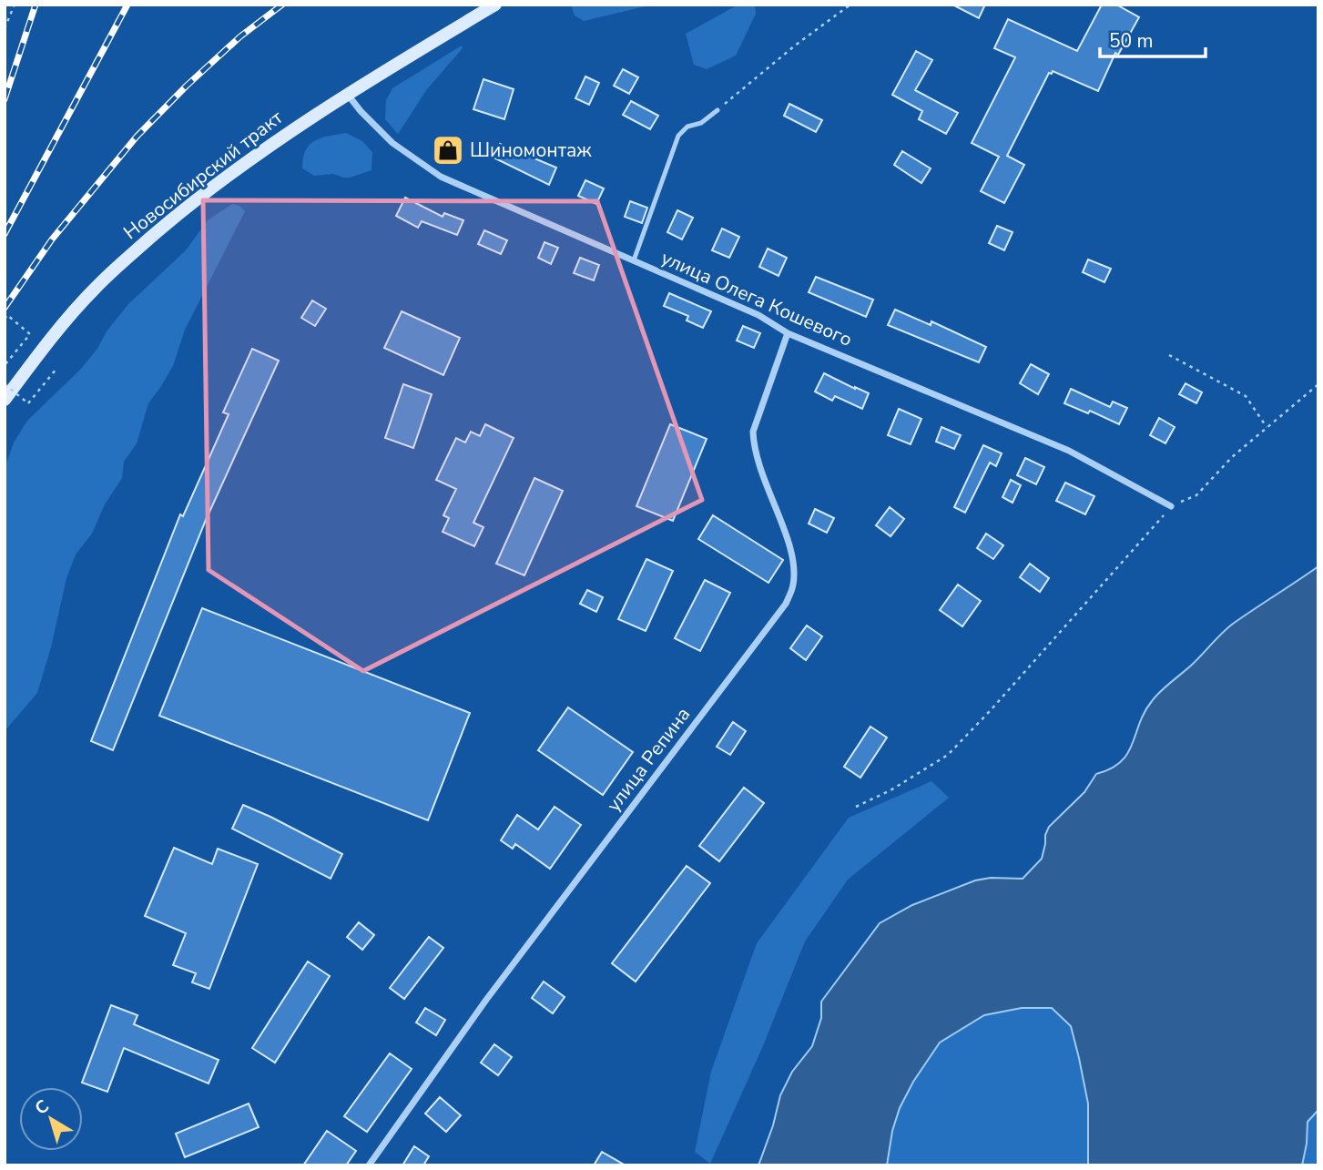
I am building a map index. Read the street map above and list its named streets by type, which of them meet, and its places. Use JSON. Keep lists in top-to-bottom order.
{
  "streets": {
    "main road": ["Новосибирский тракт"],
    "street": ["улица Олега Кошевого", "улица Репина"]
  },
  "crossings": [
    ["Новосибирский тракт", "улица Олега Кошевого"],
    ["улица Олега Кошевого", "улица Репина"]
  ],
  "places": {
    "shop": ["Шиномонтаж"]
  },
  "scale_bar": "50 m",
  "north": "top left"
}
